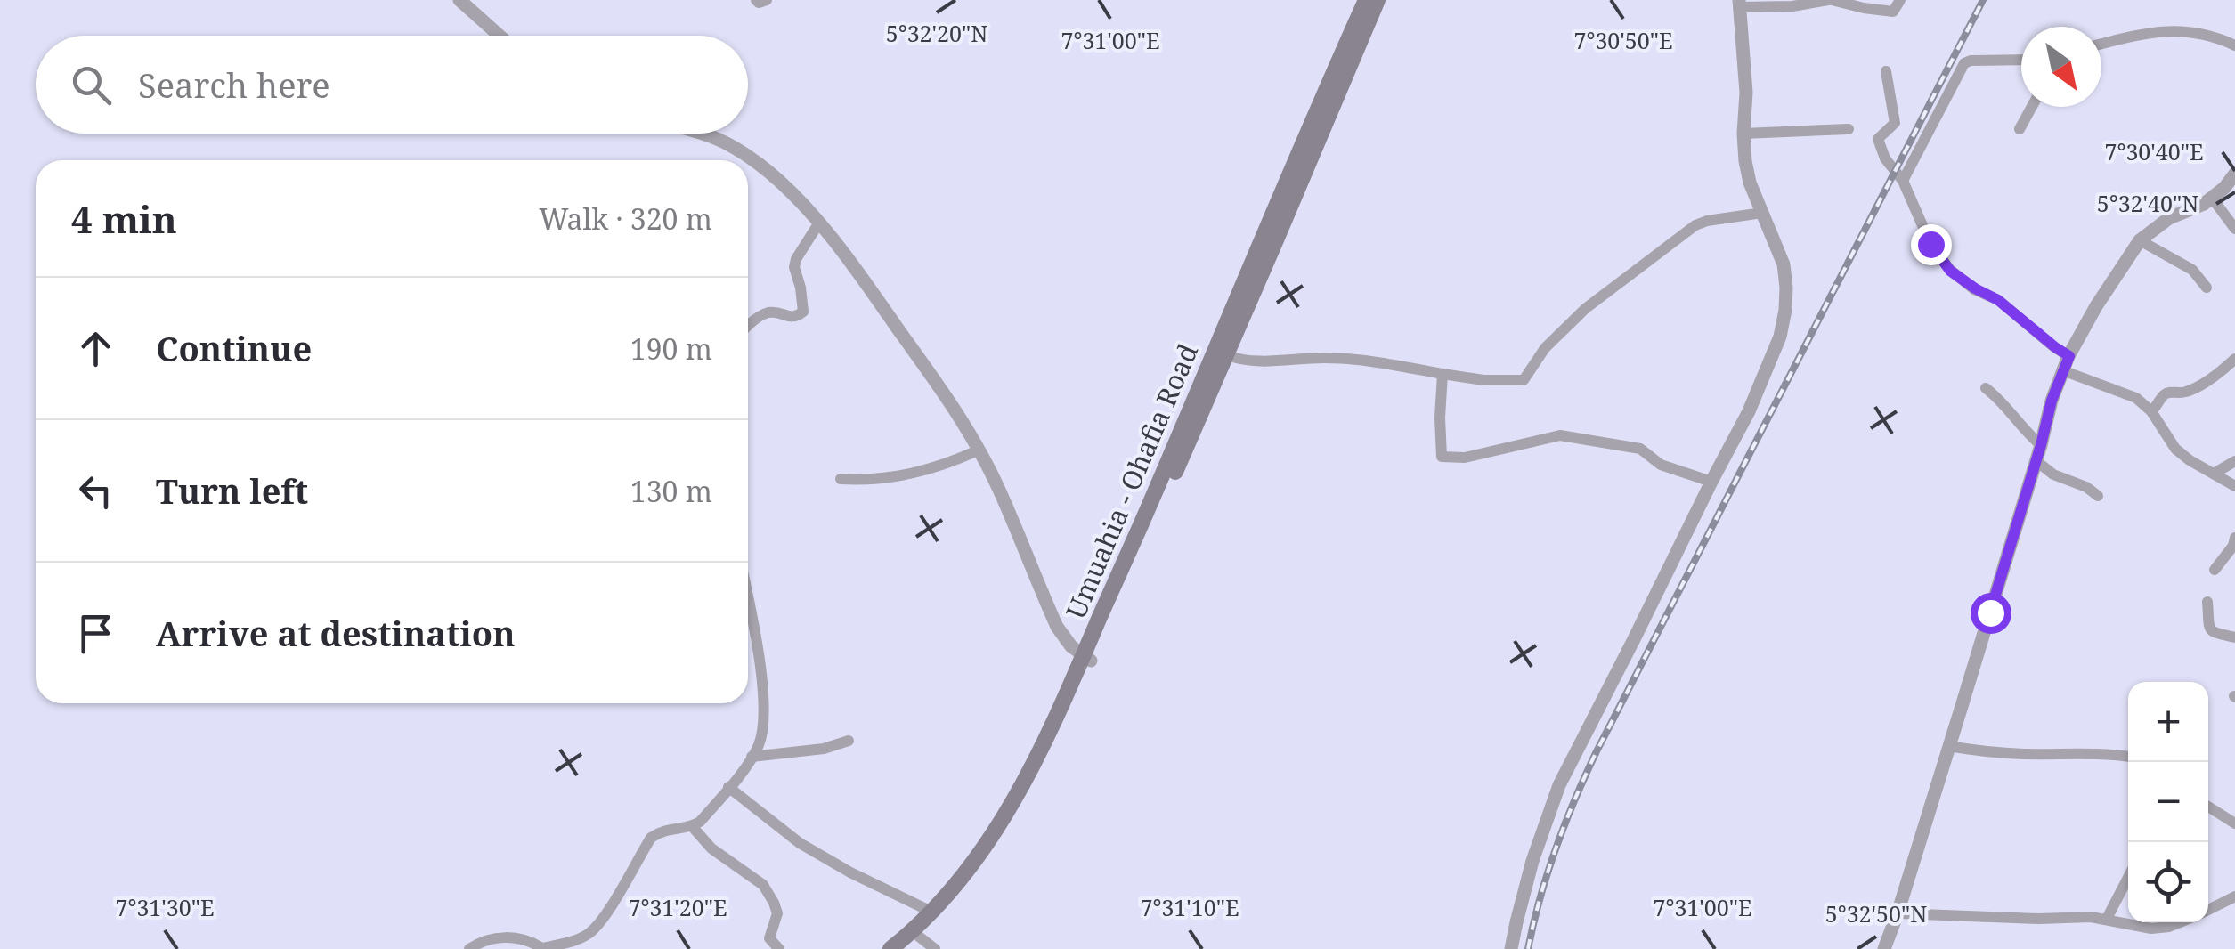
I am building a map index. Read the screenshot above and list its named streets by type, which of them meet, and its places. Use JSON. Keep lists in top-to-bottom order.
{
  "streets": {
    "main road": ["Umuahia - Ohafia Road"]
  },
  "north": "bottom right",
  "page": {
    "search": "Search here",
    "heading": ["4 min", "Walk · 320 m"],
    "list": [
      ["Continue", "190 m"],
      ["Turn left", "130 m"],
      "Arrive at destination"
    ],
    "map_buttons": ["+", "−"]
  },
  "coordinates": [
    "5°32'20\"N",
    "7°31'00\"E",
    "7°30'50\"E",
    "7°30'40\"E",
    "5°32'40\"N",
    "7°31'30\"E",
    "7°31'20\"E",
    "7°31'10\"E",
    "5°32'50\"N"
  ]
}
